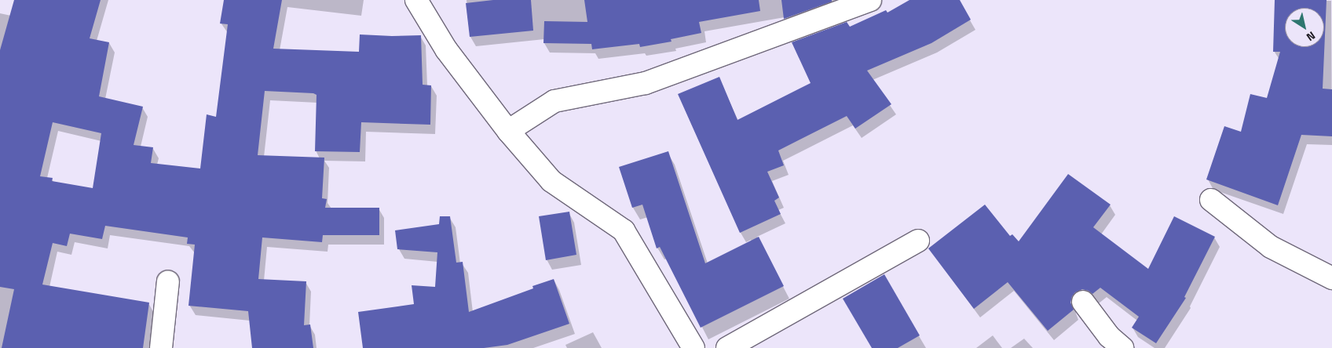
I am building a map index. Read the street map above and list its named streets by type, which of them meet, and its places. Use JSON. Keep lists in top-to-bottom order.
{
  "north": "bottom right"
}
